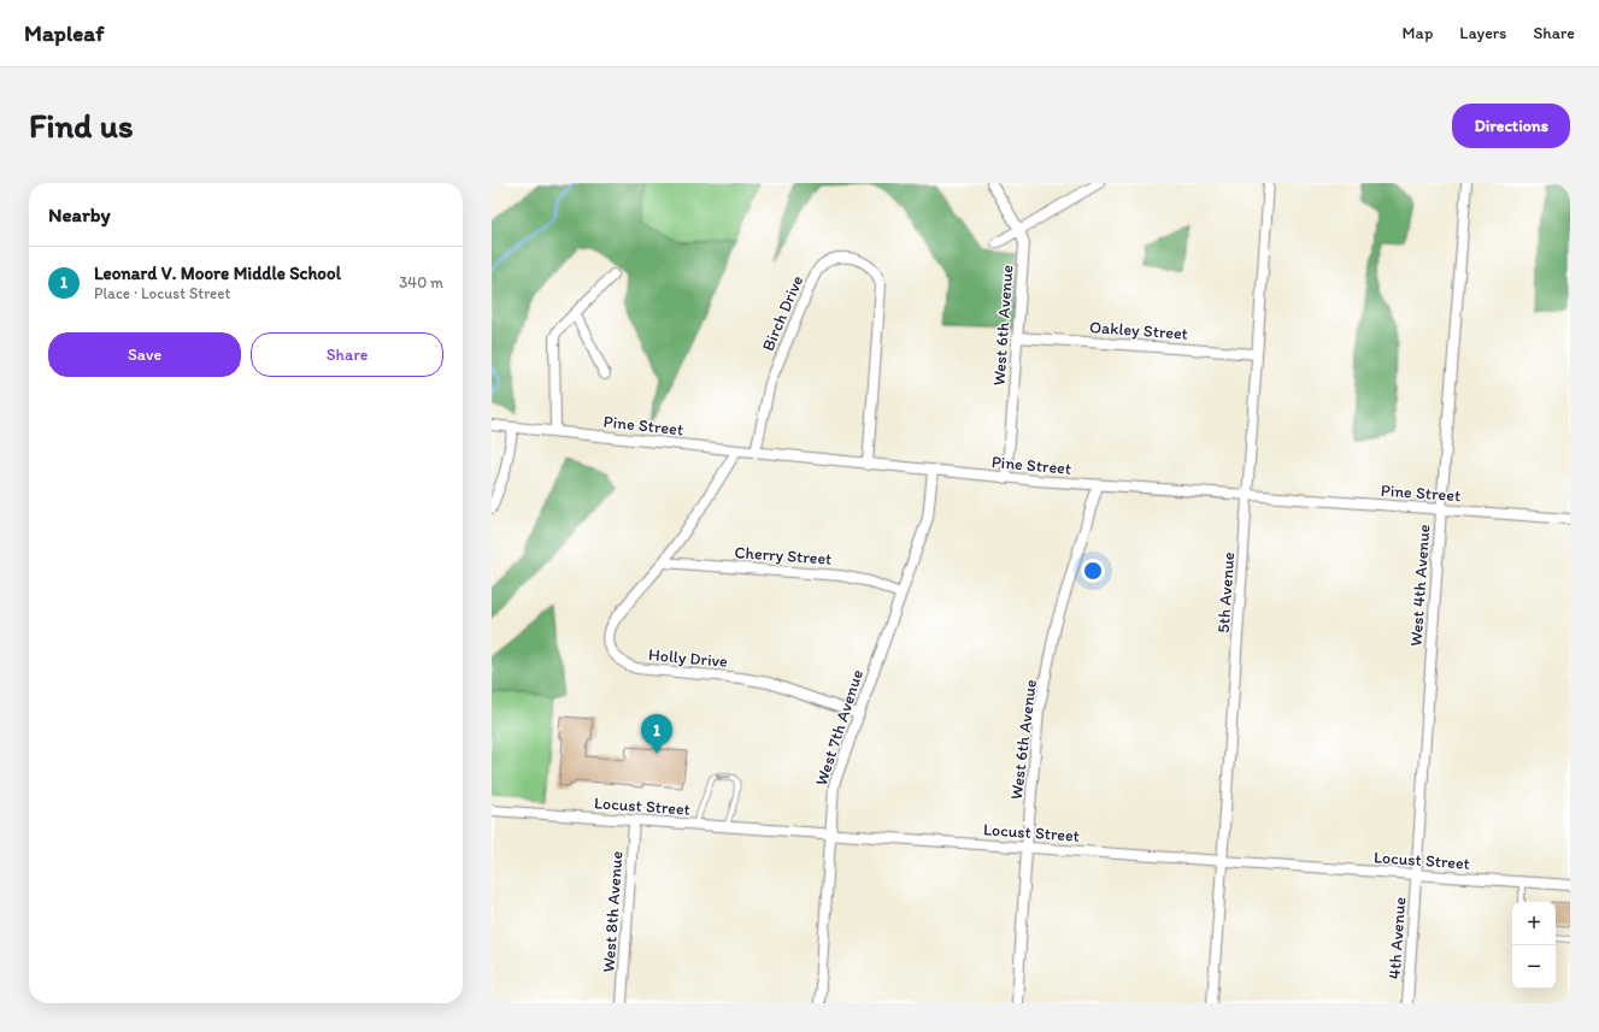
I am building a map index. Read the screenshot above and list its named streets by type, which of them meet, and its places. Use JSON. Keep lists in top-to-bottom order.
{
  "streets": {
    "street": [
      "Birch Drive",
      "West 6th Avenue",
      "Oakley Street",
      "Pine Street",
      "Cherry Street",
      "West 4th Avenue",
      "5th Avenue",
      "Holly Drive",
      "West 7th Avenue",
      "Locust Street",
      "West 8th Avenue",
      "4th Avenue"
    ]
  },
  "crossings": [
    ["Birch Drive", "Pine Street"],
    ["West 6th Avenue", "Oakley Street"],
    ["West 6th Avenue", "Pine Street"],
    ["West 6th Avenue", "Locust Street"],
    ["Oakley Street", "5th Avenue"],
    ["Pine Street", "West 4th Avenue"],
    ["Pine Street", "5th Avenue"],
    ["Pine Street", "Holly Drive"],
    ["Pine Street", "West 7th Avenue"],
    ["Cherry Street", "Holly Drive"],
    ["Cherry Street", "West 7th Avenue"],
    ["West 4th Avenue", "Locust Street"],
    ["West 4th Avenue", "4th Avenue"],
    ["5th Avenue", "Locust Street"],
    ["Holly Drive", "West 7th Avenue"],
    ["West 7th Avenue", "Locust Street"],
    ["Locust Street", "West 8th Avenue"],
    ["Locust Street", "4th Avenue"]
  ],
  "page": {
    "header": "Mapleaf",
    "nav": ["Map", "Layers", "Share"],
    "buttons": [
      "Directions",
      ["Save", "Share"]
    ],
    "title": "Find us",
    "heading": "Nearby",
    "list": [
      {
        "mark": "1",
        "name": "Leonard V. Moore Middle School",
        "note": "Place · Locust Street",
        "value": "340 m"
      }
    ],
    "pins": "1",
    "map_buttons": ["+", "−"]
  }
}
